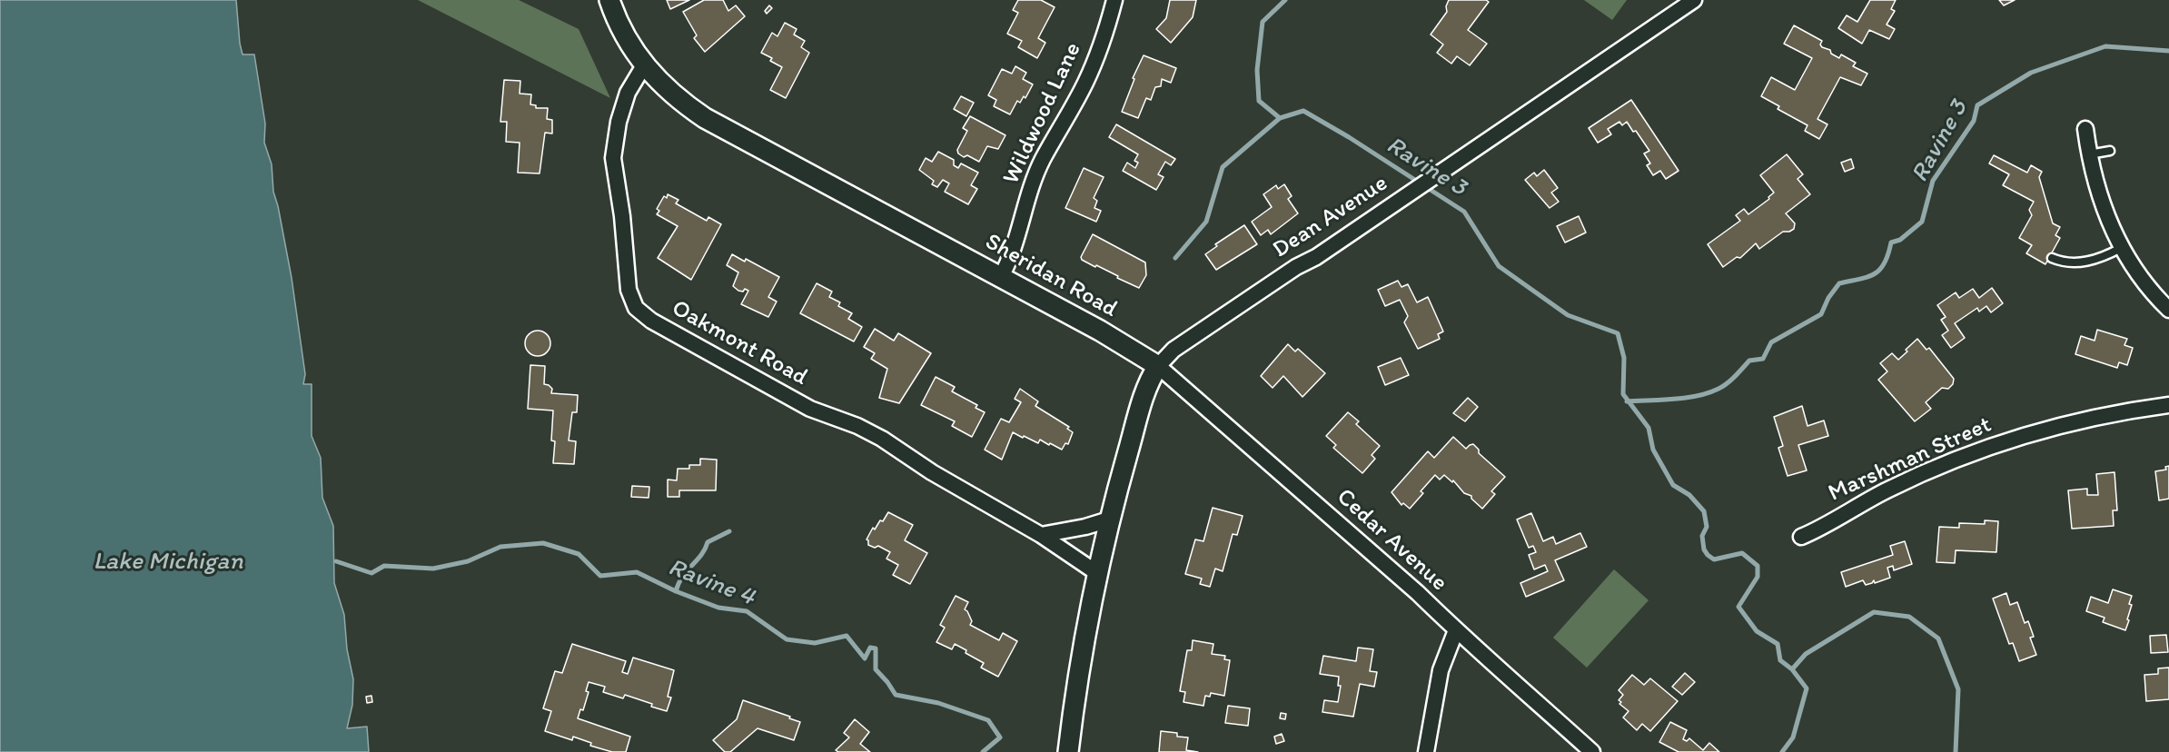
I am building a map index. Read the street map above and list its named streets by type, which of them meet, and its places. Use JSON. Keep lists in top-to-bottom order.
{
  "streets": {
    "street": [
      "Wildwood Lane",
      "Dean Avenue",
      "Sheridan Road",
      "Oakmont Road",
      "Marshman Street",
      "Cedar Avenue"
    ]
  },
  "crossings": [
    ["Wildwood Lane", "Sheridan Road"],
    ["Dean Avenue", "Sheridan Road"],
    ["Dean Avenue", "Cedar Avenue"],
    ["Sheridan Road", "Oakmont Road"],
    ["Sheridan Road", "Cedar Avenue"]
  ],
  "water": ["Ravine 3", "Lake Michigan", "Ravine 4"]
}
